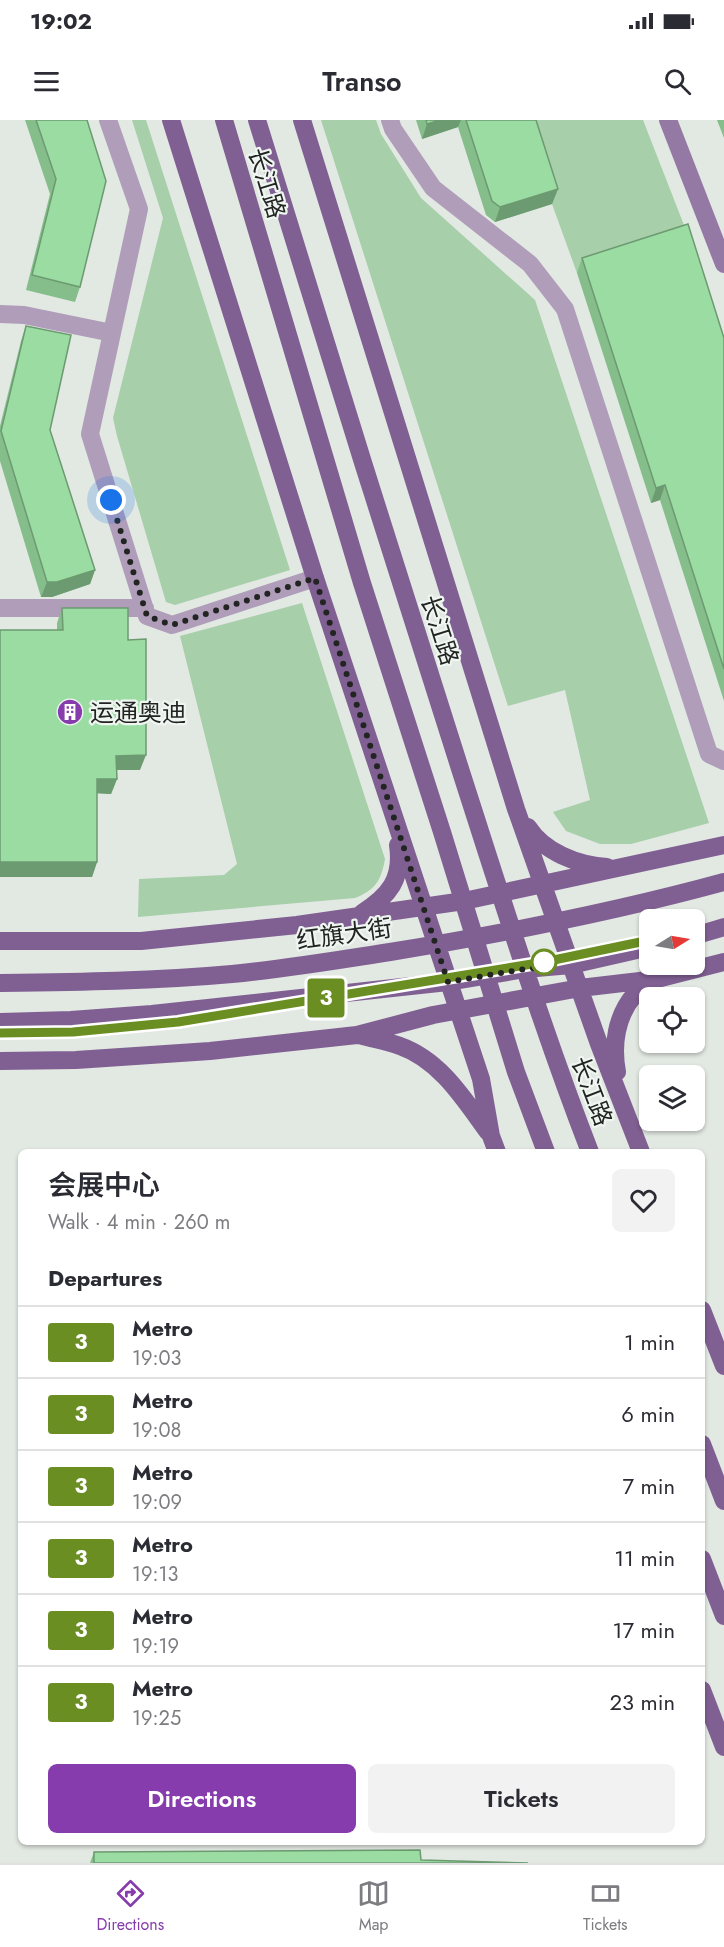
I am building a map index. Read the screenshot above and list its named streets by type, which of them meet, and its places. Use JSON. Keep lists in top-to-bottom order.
{
  "streets": {
    "main road": ["长江路", "红旗大街"]
  },
  "crossings": [
    ["长江路", "红旗大街"]
  ],
  "places": {
    "building": ["运通奥迪"]
  },
  "lines": ["metro line 3"],
  "north": "right",
  "page": {
    "status": "19:02",
    "header": "Transo",
    "on_map": "3",
    "heading": [
      ["会展中心", "Walk · 4 min · 260 m"],
      "Departures"
    ],
    "list": [
      {
        "mark": "3",
        "name": "Metro",
        "note": "19:03",
        "value": "1 min"
      },
      {
        "mark": "3",
        "name": "Metro",
        "note": "19:08",
        "value": "6 min"
      },
      {
        "mark": "3",
        "name": "Metro",
        "note": "19:09",
        "value": "7 min"
      },
      {
        "mark": "3",
        "name": "Metro",
        "note": "19:13",
        "value": "11 min"
      },
      {
        "mark": "3",
        "name": "Metro",
        "note": "19:19",
        "value": "17 min"
      },
      {
        "mark": "3",
        "name": "Metro",
        "note": "19:25",
        "value": "23 min"
      }
    ],
    "buttons": ["Directions", "Tickets"],
    "tabs": ["Directions", "Map", "Tickets"]
  }
}
